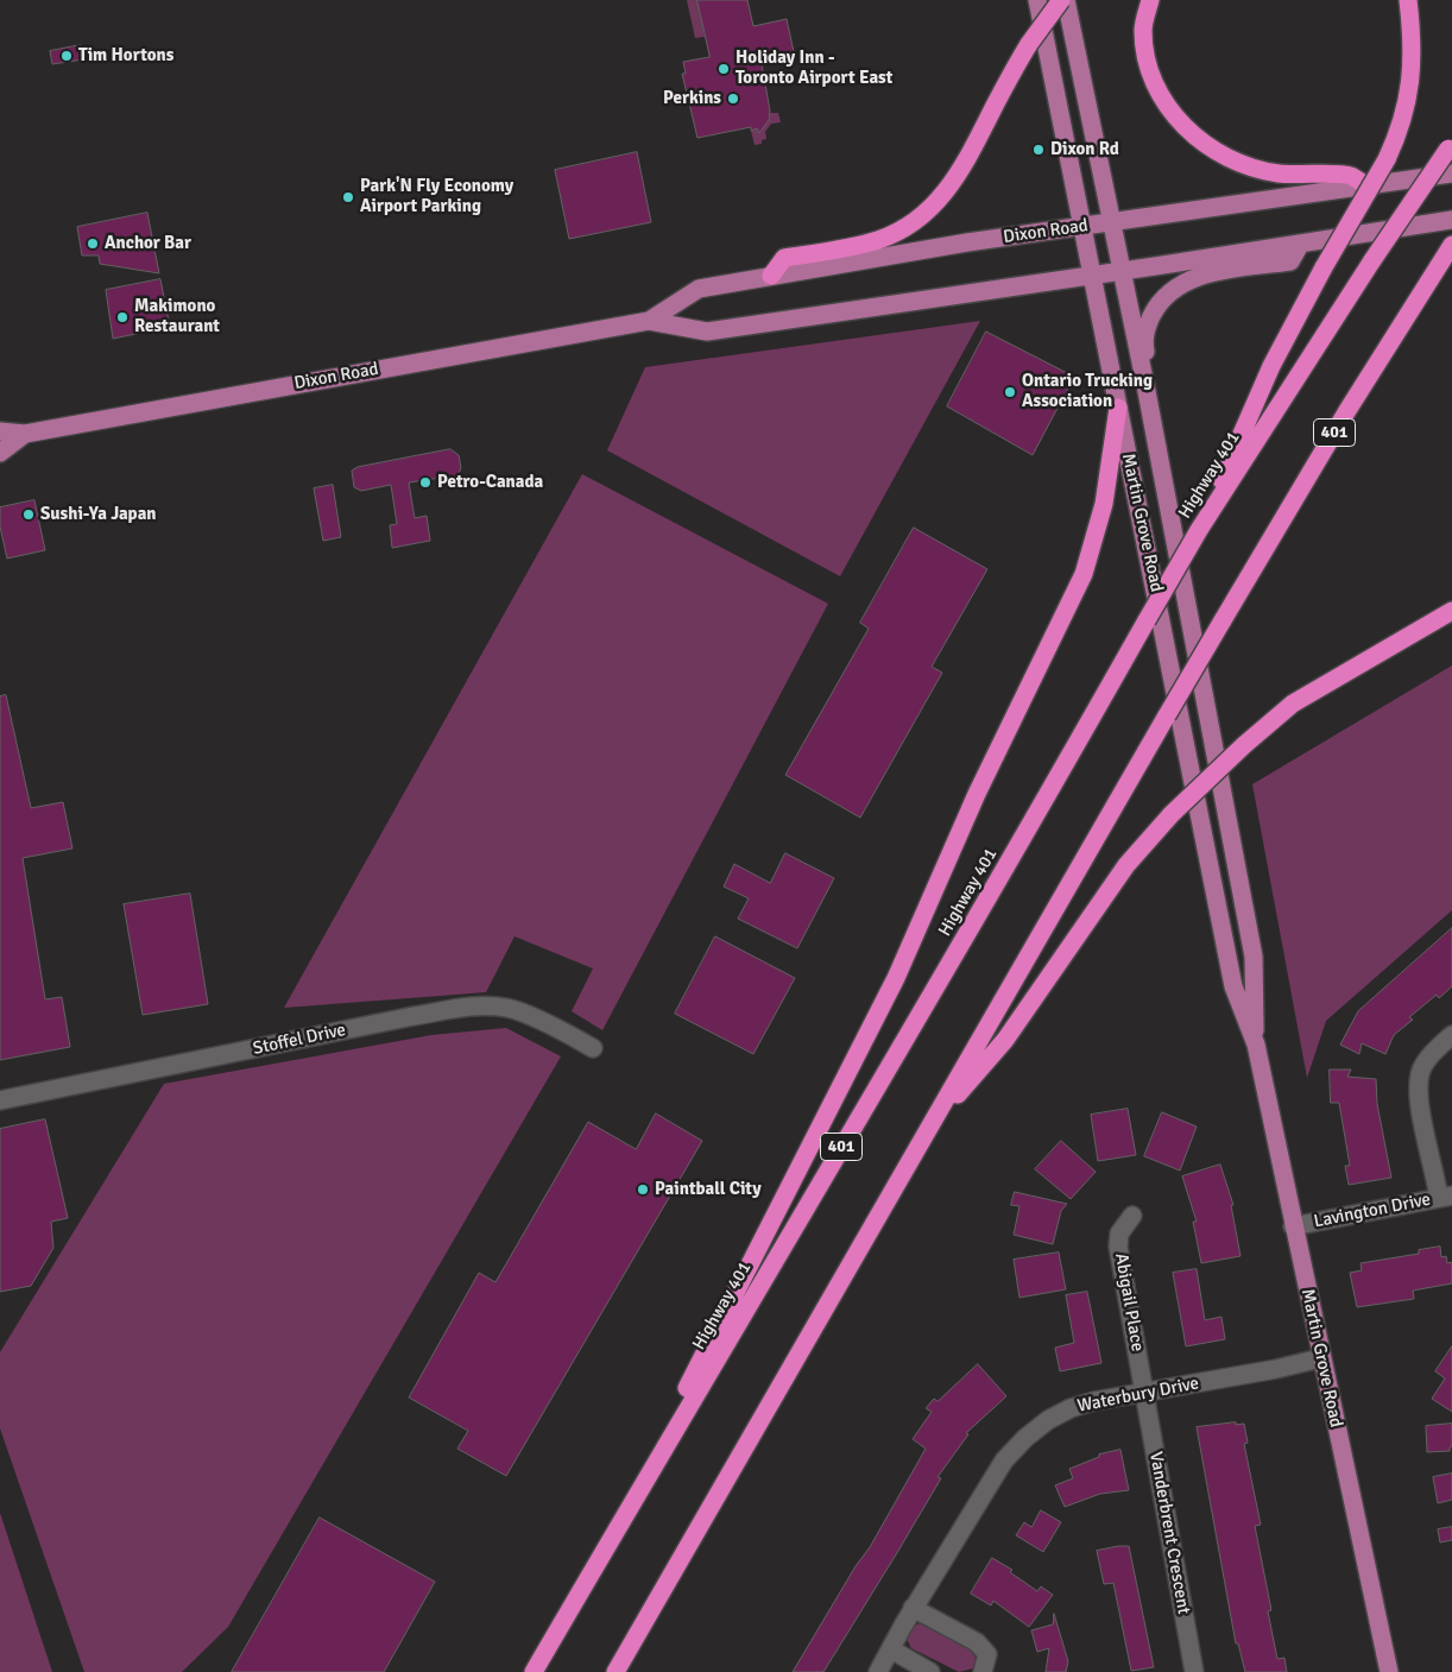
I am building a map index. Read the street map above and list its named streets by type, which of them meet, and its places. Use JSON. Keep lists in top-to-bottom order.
{
  "streets": {
    "highway": ["401", "Highway 401"],
    "main road": ["Dixon Road", "Martin Grove Road"],
    "street": [
      "Stoffel Drive",
      "Lavington Drive",
      "Abigail Place",
      "Waterbury Drive",
      "Vanderbrent Crescent"
    ]
  },
  "crossings": [
    ["Dixon Road", "Martin Grove Road"],
    ["Martin Grove Road", "Lavington Drive"],
    ["Martin Grove Road", "Waterbury Drive"],
    ["Abigail Place", "Waterbury Drive"],
    ["Abigail Place", "Vanderbrent Crescent"],
    ["Waterbury Drive", "Vanderbrent Crescent"]
  ],
  "places": [
    "Tim Hortons",
    "Holiday Inn - Toronto Airport East",
    "Perkins",
    "Dixon Rd",
    "Park'N Fly Economy Airport Parking",
    "Anchor Bar",
    "Makimono Restaurant",
    "Ontario Trucking Association",
    "Petro-Canada",
    "Sushi-Ya Japan",
    "Paintball City"
  ]
}
